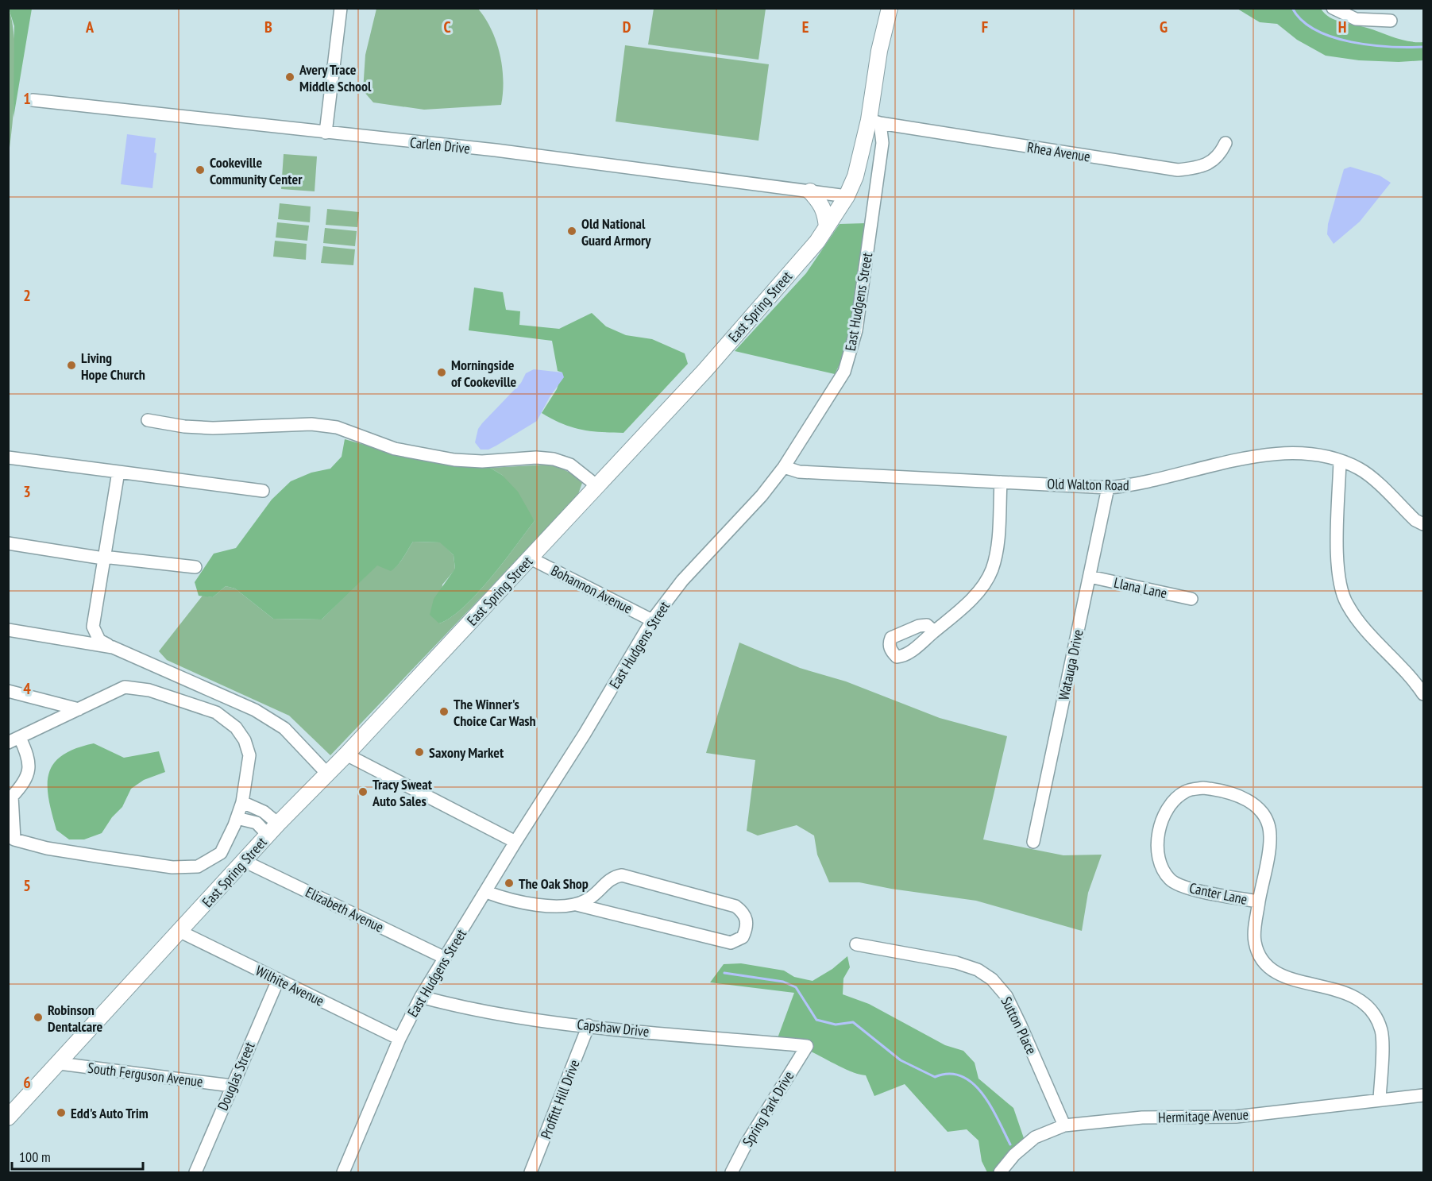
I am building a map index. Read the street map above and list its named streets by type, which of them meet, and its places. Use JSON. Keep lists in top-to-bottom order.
{
  "streets": {
    "main road": ["East Spring Street"],
    "street": [
      "Carlen Drive",
      "Rhea Avenue",
      "East Hudgens Street",
      "Old Walton Road",
      "Llana Lane",
      "Bohannon Avenue",
      "Watauga Drive",
      "Canter Lane",
      "Elizabeth Avenue",
      "Wilhite Avenue",
      "Sutton Place",
      "Capshaw Drive",
      "South Ferguson Avenue",
      "Douglas Street",
      "Proffitt Hill Drive",
      "Spring Park Drive",
      "Hermitage Avenue"
    ]
  },
  "crossings": [
    ["Carlen Drive", "East Spring Street"],
    ["Rhea Avenue", "East Hudgens Street"],
    ["Rhea Avenue", "East Spring Street"],
    ["East Hudgens Street", "East Spring Street"],
    ["East Hudgens Street", "Old Walton Road"],
    ["East Hudgens Street", "Bohannon Avenue"],
    ["East Hudgens Street", "Elizabeth Avenue"],
    ["East Hudgens Street", "Wilhite Avenue"],
    ["East Hudgens Street", "Capshaw Drive"],
    ["East Spring Street", "Bohannon Avenue"],
    ["East Spring Street", "Elizabeth Avenue"],
    ["East Spring Street", "Wilhite Avenue"],
    ["East Spring Street", "South Ferguson Avenue"],
    ["Old Walton Road", "Watauga Drive"],
    ["Llana Lane", "Watauga Drive"],
    ["Canter Lane", "Hermitage Avenue"],
    ["Wilhite Avenue", "Douglas Street"],
    ["Sutton Place", "Hermitage Avenue"],
    ["Capshaw Drive", "Proffitt Hill Drive"],
    ["Capshaw Drive", "Spring Park Drive"],
    ["South Ferguson Avenue", "Douglas Street"]
  ],
  "places": [
    "Avery Trace Middle School",
    "Cookeville Community Center",
    "Old National Guard Armory",
    "Living Hope Church",
    "Morningside of Cookeville",
    "The Winner's Choice Car Wash",
    "Saxony Market",
    "Tracy Sweat Auto Sales",
    "The Oak Shop",
    "Robinson Dentalcare",
    "Edd's Auto Trim"
  ],
  "scale_bar": "100 m",
  "grid": {
    "columns": [
      "A",
      "B",
      "C",
      "D",
      "E",
      "F",
      "G",
      "H"
    ],
    "rows": [
      "1",
      "2",
      "3",
      "4",
      "5",
      "6"
    ]
  }
}
